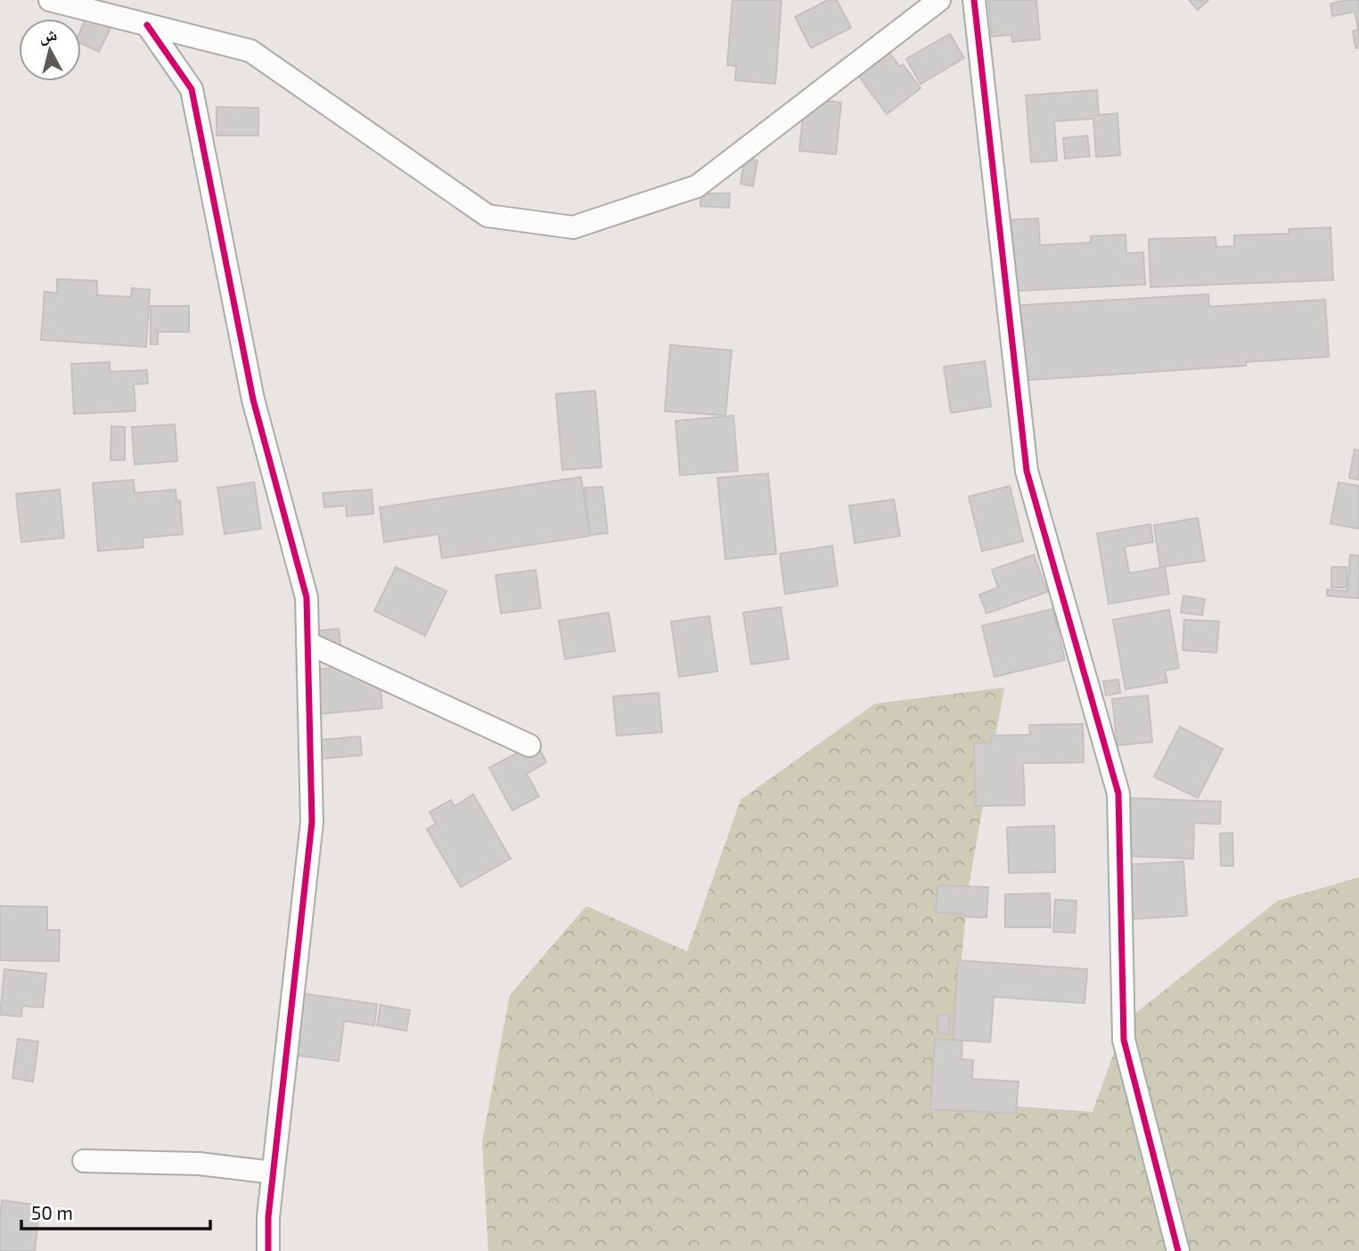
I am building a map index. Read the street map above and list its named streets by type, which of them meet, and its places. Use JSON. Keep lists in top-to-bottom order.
{
  "scale_bar": "50 m",
  "north": "top"
}
